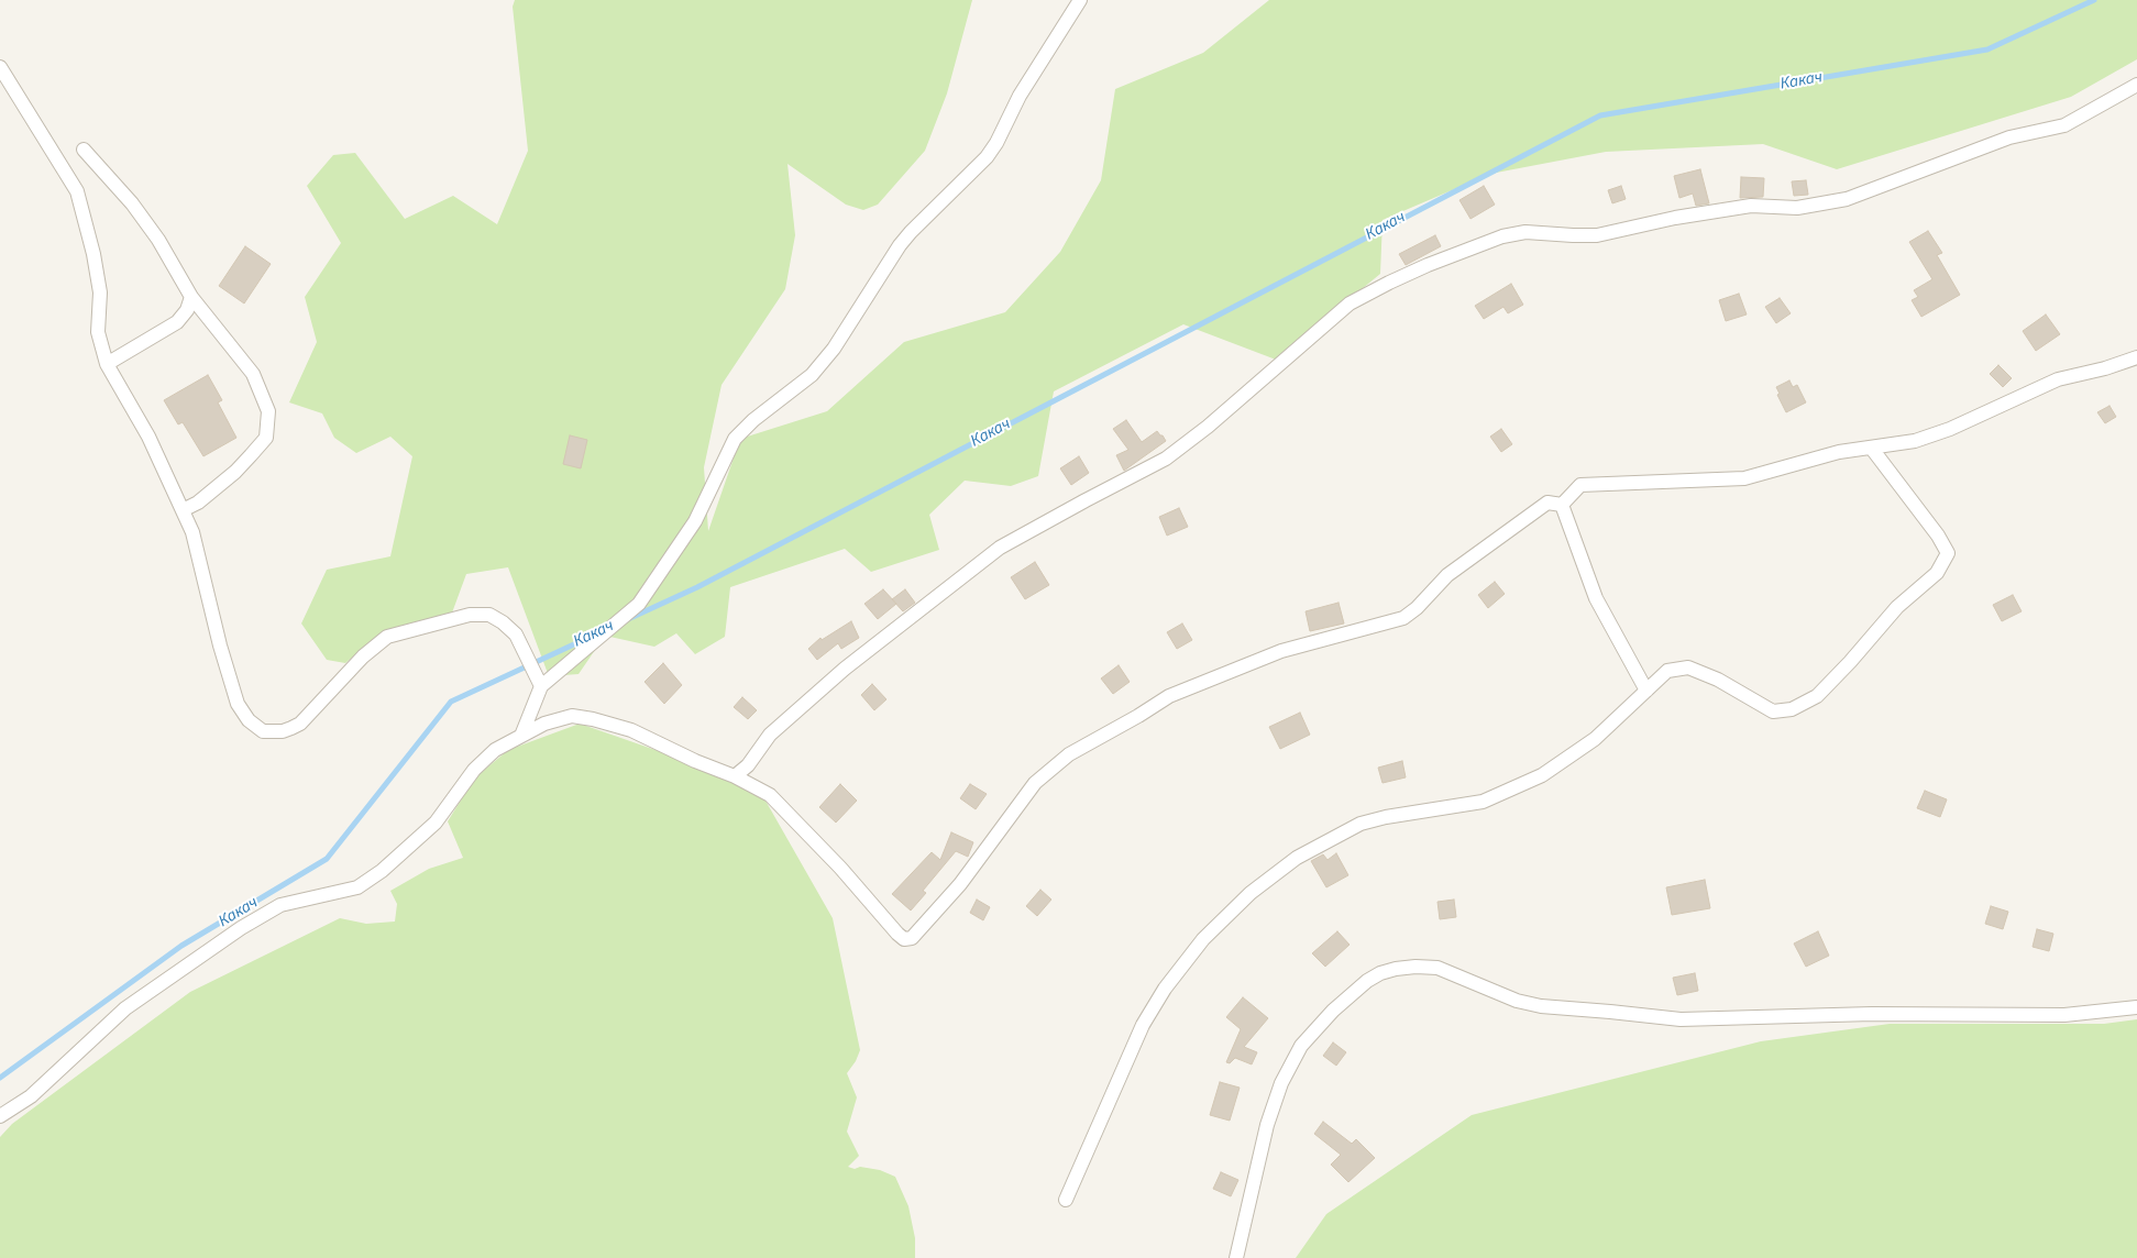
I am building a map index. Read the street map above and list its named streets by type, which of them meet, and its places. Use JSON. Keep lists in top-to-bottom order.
{
  "water": ["Какач"]
}
